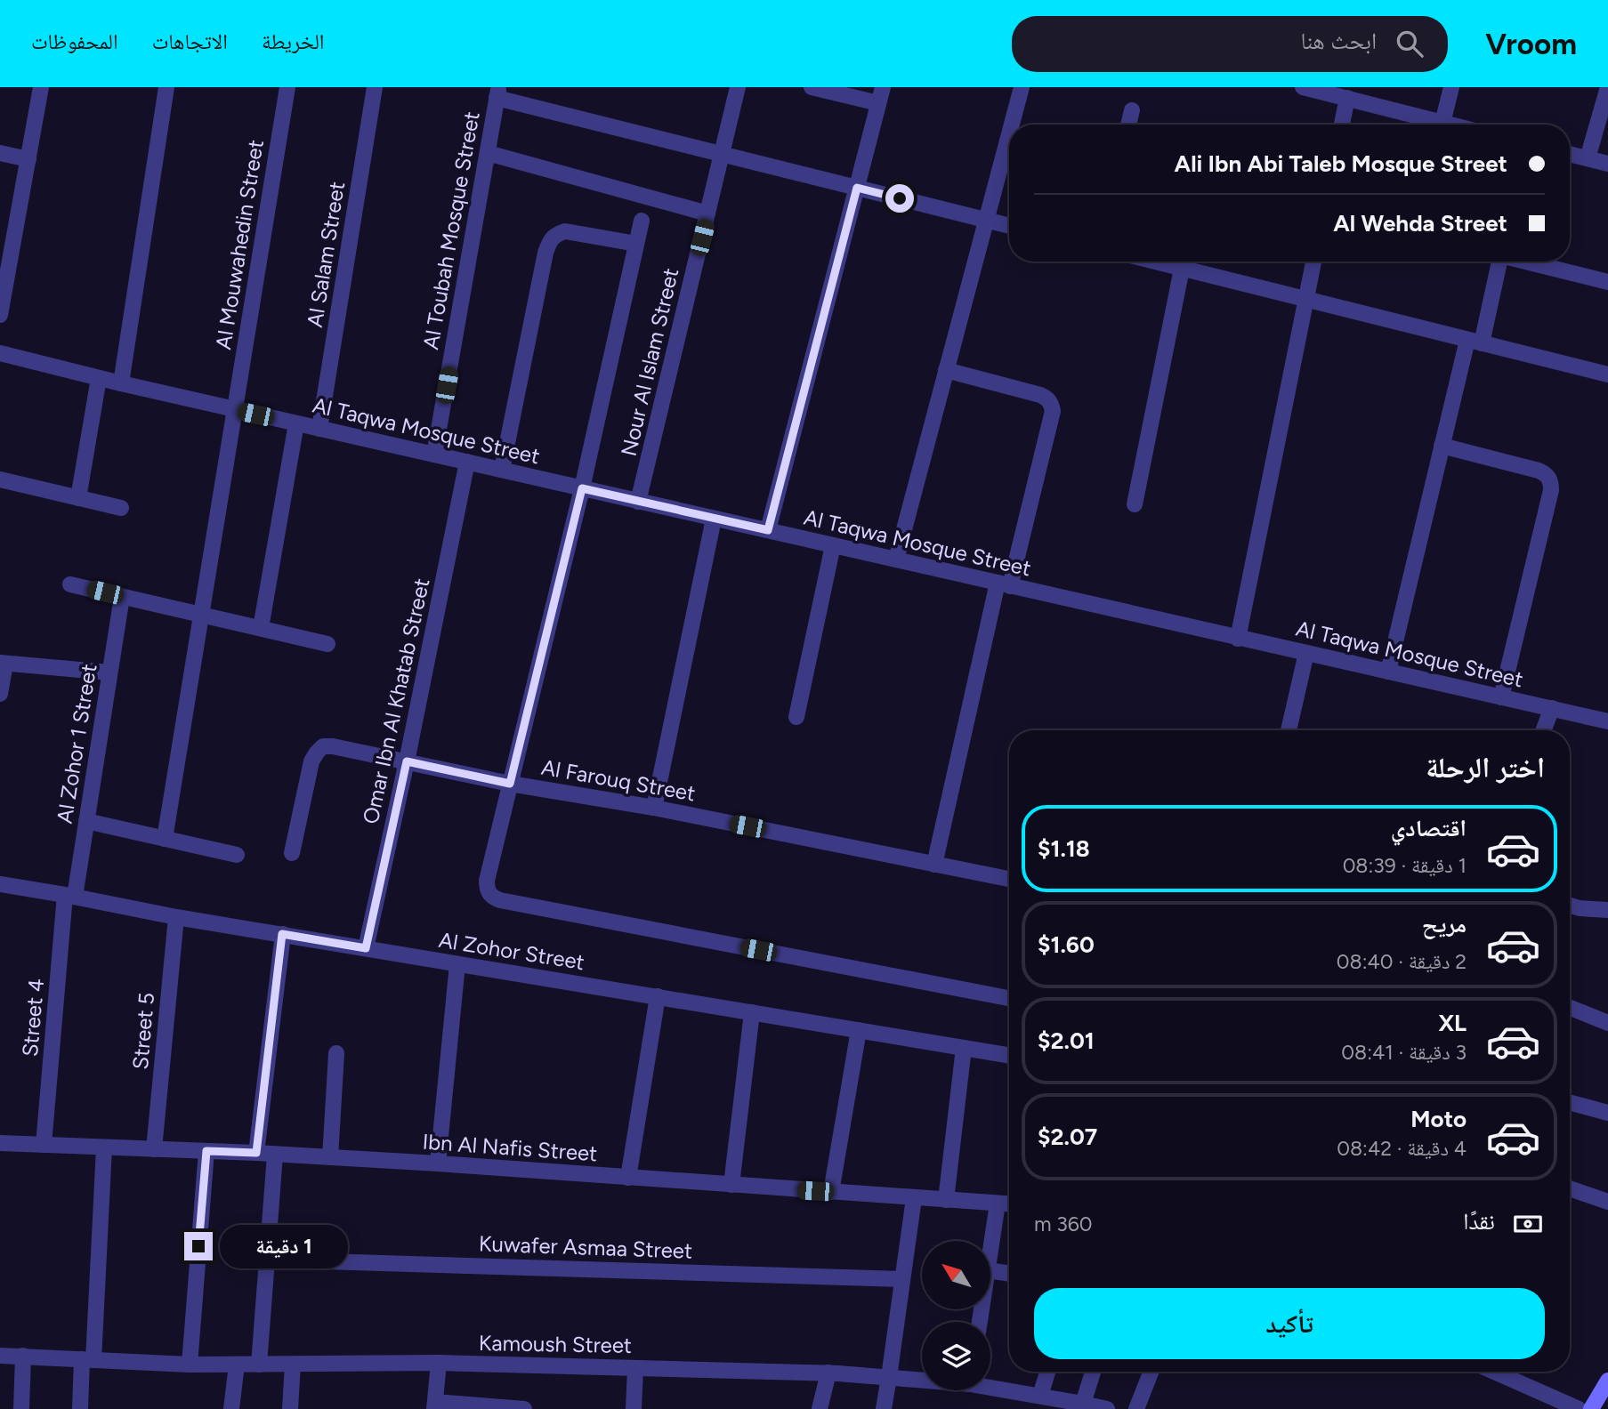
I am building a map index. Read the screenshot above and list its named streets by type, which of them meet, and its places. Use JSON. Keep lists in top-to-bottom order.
{
  "streets": {
    "street": [
      "Al Toubah Mosque Street",
      "Al Mouwahedin Street",
      "Al Salam Street",
      "Nour Al Islam Street",
      "Al Taqwa Mosque Street",
      "Omar Ibn Al Khatab Street",
      "Al Zohor 1 Street",
      "Al Farouq Street",
      "Al Zohor Street",
      "Street 4",
      "Street 5",
      "Ibn Al Nafis Street",
      "Kuwafer Asmaa Street",
      "Kamoush Street"
    ]
  },
  "crossings": [
    ["Al Toubah Mosque Street", "Al Taqwa Mosque Street"],
    ["Al Mouwahedin Street", "Al Taqwa Mosque Street"],
    ["Al Salam Street", "Al Taqwa Mosque Street"],
    ["Nour Al Islam Street", "Al Taqwa Mosque Street"],
    ["Al Taqwa Mosque Street", "Omar Ibn Al Khatab Street"],
    ["Omar Ibn Al Khatab Street", "Al Farouq Street"],
    ["Omar Ibn Al Khatab Street", "Al Zohor Street"],
    ["Al Zohor 1 Street", "Al Zohor Street"],
    ["Al Zohor 1 Street", "Street 4"],
    ["Al Zohor Street", "Street 4"],
    ["Al Zohor Street", "Street 5"],
    ["Street 4", "Ibn Al Nafis Street"],
    ["Street 5", "Ibn Al Nafis Street"]
  ],
  "north": "top left",
  "page": {
    "header": "Vroom",
    "search": "ابحث هنا",
    "nav": ["الخريطة", "الاتجاهات", "المحفوظات"],
    "banner": ["Ali Ibn Abi Taleb Mosque Street", "Al Wehda Street"],
    "heading": "اختر الرحلة",
    "list": [
      {
        "name": "اقتصادي",
        "note": "1 دقيقة · 08:39",
        "value": "$1.18"
      },
      {
        "name": "مريح",
        "note": "2 دقيقة · 08:40",
        "value": "$1.60"
      },
      {
        "name": "XL",
        "note": "3 دقيقة · 08:41",
        "value": "$2.01"
      },
      {
        "name": "Moto",
        "note": "4 دقيقة · 08:42",
        "value": "$2.07"
      }
    ],
    "pay": ["نقدًا", "360 m"],
    "bubble": "1 دقيقة",
    "buttons": "تأكيد"
  }
}
